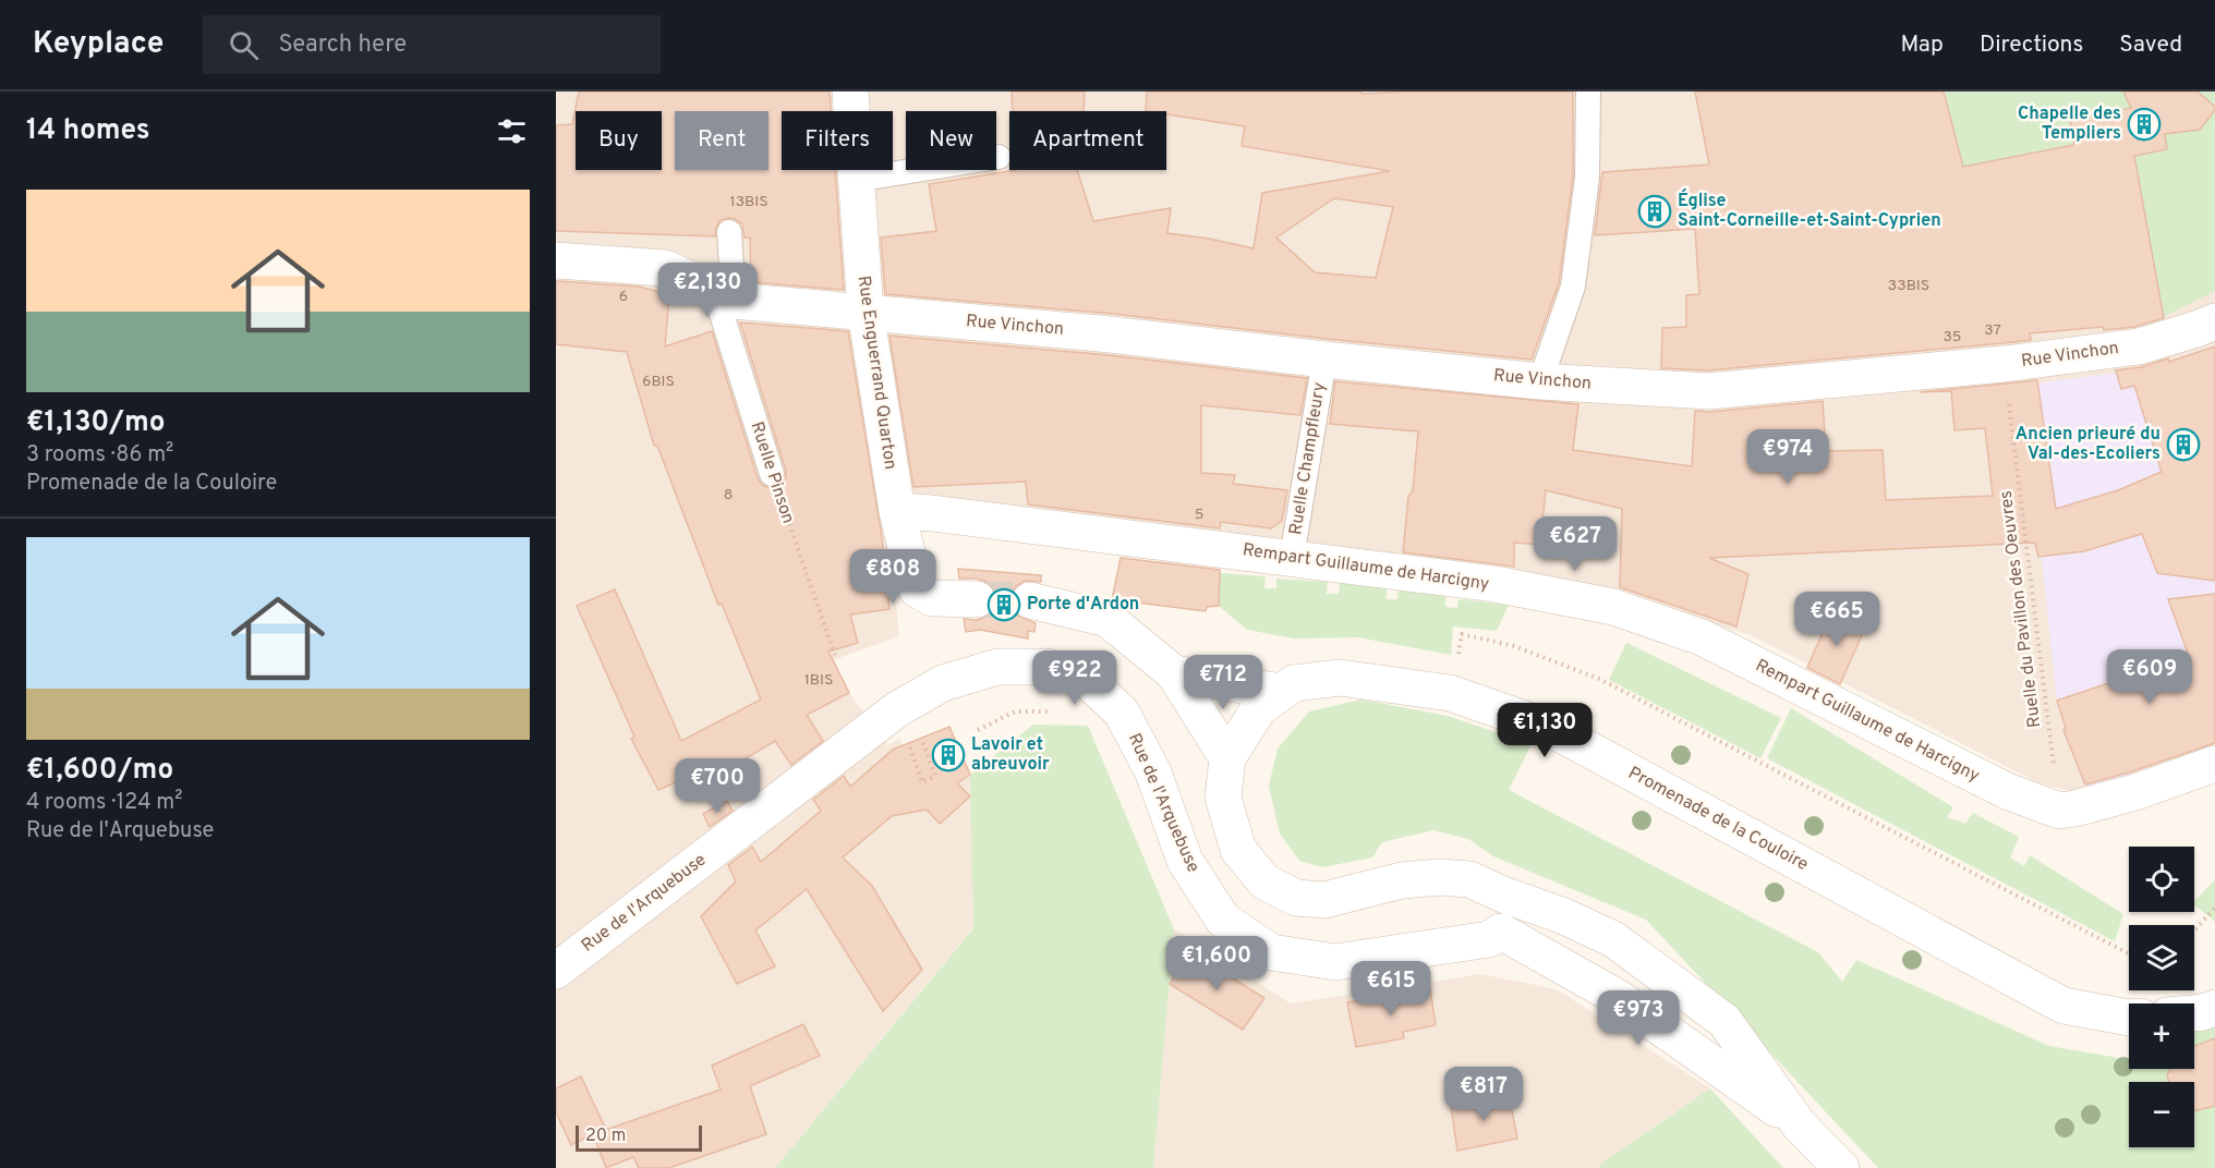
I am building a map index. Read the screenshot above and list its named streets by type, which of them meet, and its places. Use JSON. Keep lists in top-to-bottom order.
{
  "streets": {
    "street": [
      "Rue Vinchon",
      "Rue Enguerrand Quarton",
      "Rempart Guillaume de Harcigny",
      "Rue de l'Arquebuse",
      "Promenade de la Couloire"
    ],
    "lane": ["Ruelle Champfleury", "Ruelle Pinson"],
    "path": ["Ruelle du Pavillon des Oeuvres"]
  },
  "crossings": [
    ["Rue Vinchon", "Rue Enguerrand Quarton"],
    ["Rue Vinchon", "Ruelle Champfleury"],
    ["Rue Vinchon", "Ruelle Pinson"],
    ["Rue Vinchon", "Ruelle du Pavillon des Oeuvres"],
    ["Rue Enguerrand Quarton", "Rempart Guillaume de Harcigny"],
    ["Ruelle Champfleury", "Rempart Guillaume de Harcigny"],
    ["Rempart Guillaume de Harcigny", "Ruelle du Pavillon des Oeuvres"]
  ],
  "places": {
    "building": [
      "Chapelle des Templiers",
      "Église Saint-Corneille-et-Saint-Cyprien",
      "Ancien prieuré du Val-des-Ecoliers",
      "Porte d'Ardon",
      "Lavoir et abreuvoir"
    ]
  },
  "house_numbers": [
    "13BIS",
    "33BIS",
    "6",
    "37",
    "35",
    "6BIS",
    "8",
    "5",
    "1BIS"
  ],
  "scale_bar": "20 m",
  "page": {
    "header": "Keyplace",
    "search": "Search here",
    "nav": ["Map", "Directions", "Saved"],
    "heading": "14 homes",
    "chip": [
      "Buy",
      "Rent",
      "Filters",
      "New",
      "Apartment"
    ],
    "list": [
      {
        "name": "€1,130/mo",
        "note": "3 rooms · 86 m² · Promenade de la Couloire"
      },
      {
        "name": "€1,600/mo",
        "note": "4 rooms · 124 m² · Rue de l'Arquebuse"
      }
    ],
    "price": [
      "€2,130",
      "€974",
      "€627",
      "€808",
      "€665",
      "€609",
      "€922",
      "€712",
      "€1,130",
      "€700",
      "€1,600",
      "€615",
      "€973",
      "€817"
    ],
    "map_buttons": ["+", "−"],
    "scale": "20 m"
  }
}
